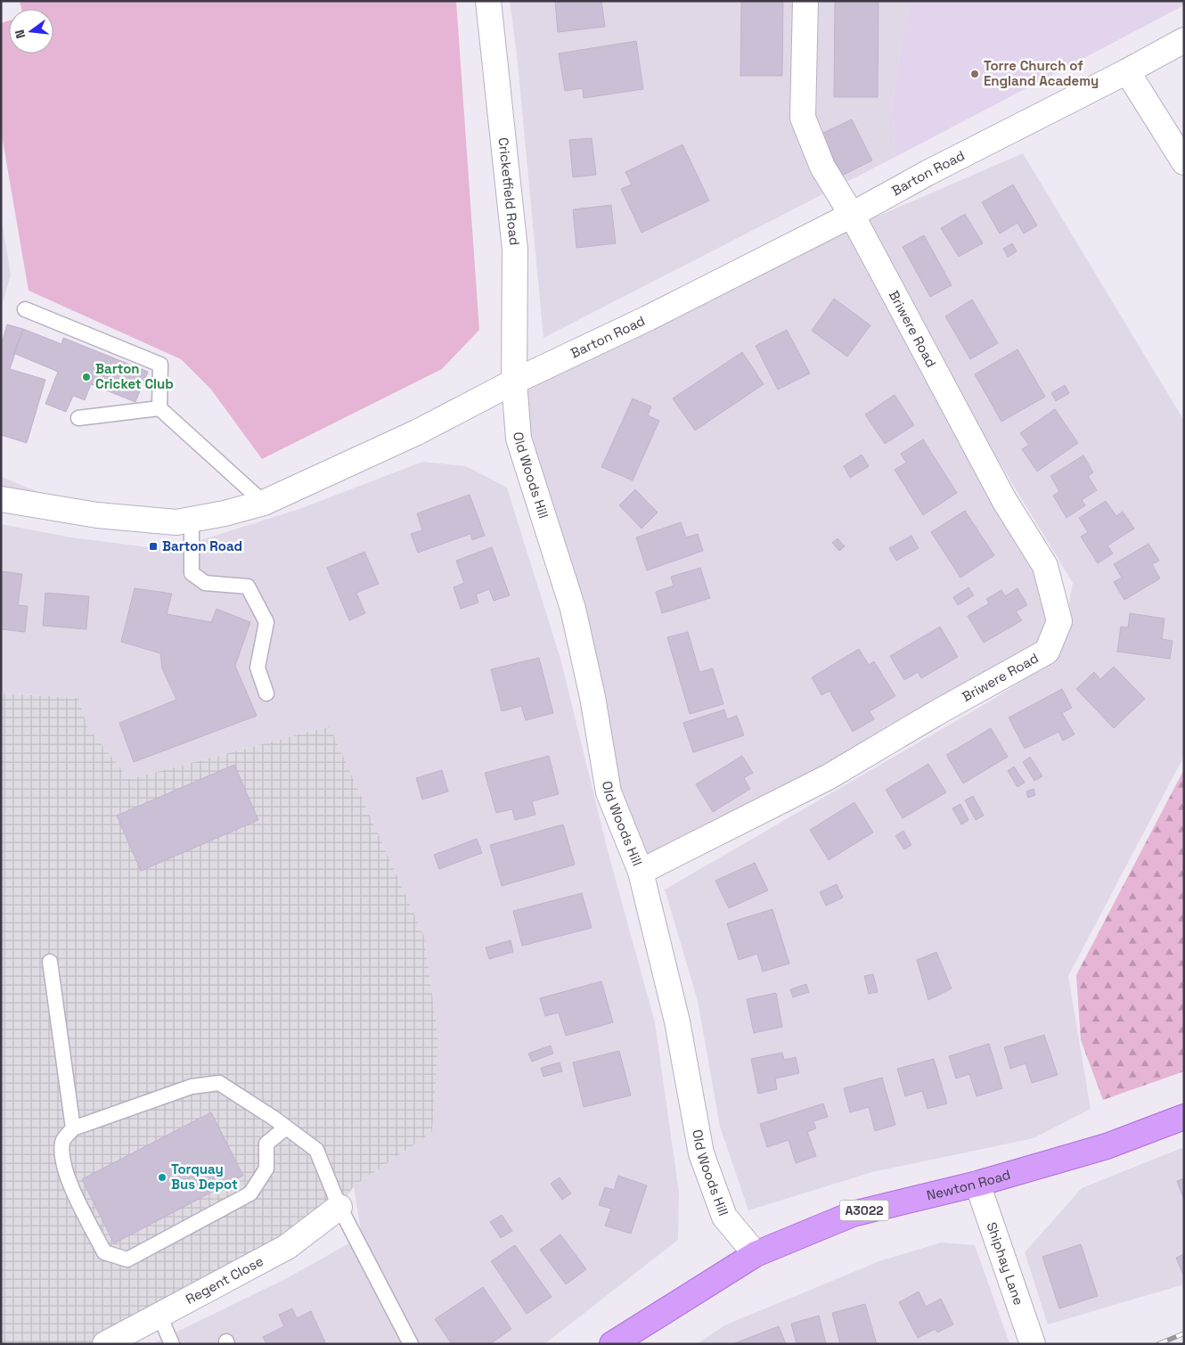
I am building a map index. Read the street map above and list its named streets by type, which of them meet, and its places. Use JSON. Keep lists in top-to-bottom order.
{
  "streets": {
    "main road": ["Newton Road", "A3022"],
    "street": [
      "Barton Road",
      "Cricketfield Road",
      "Briwere Road",
      "Old Woods Hill",
      "Shiphay Lane",
      "Regent Close"
    ]
  },
  "crossings": [
    ["Barton Road", "Cricketfield Road"],
    ["Barton Road", "Briwere Road"],
    ["Barton Road", "Old Woods Hill"],
    ["Cricketfield Road", "Old Woods Hill"],
    ["Briwere Road", "Old Woods Hill"],
    ["Old Woods Hill", "Newton Road"],
    ["Old Woods Hill", "A3022"],
    ["Newton Road", "A3022"],
    ["Newton Road", "Shiphay Lane"]
  ],
  "places": {
    "other": ["Torre Church of England Academy", "Barton Cricket Club", "Torquay Bus Depot"],
    "transit": ["Barton Road"]
  },
  "north": "left"
}
